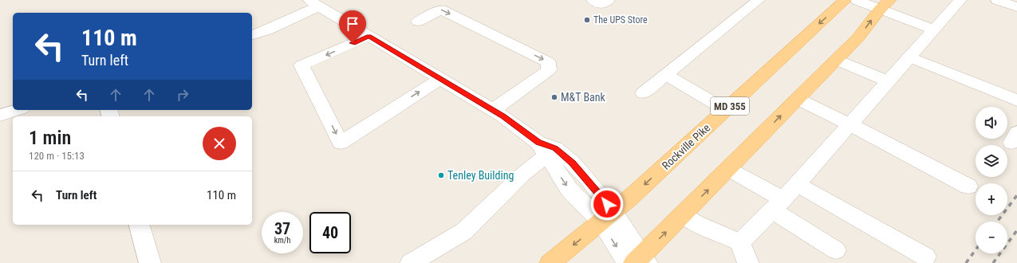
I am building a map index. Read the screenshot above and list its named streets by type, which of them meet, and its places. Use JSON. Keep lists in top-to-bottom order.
{
  "streets": {
    "main road": ["MD 355", "Rockville Pike"]
  },
  "places": ["The UPS Store", "M&T Bank", "Tenley Building"],
  "page": {
    "turn": ["110 m", "Turn left"],
    "map_buttons": ["+", "−"],
    "heading": ["1 min", "120 m · 15:13"],
    "list": [
      {
        "name": "Turn left",
        "value": "110 m"
      }
    ],
    "speed": "37 km/h",
    "limit": "40"
  }
}
